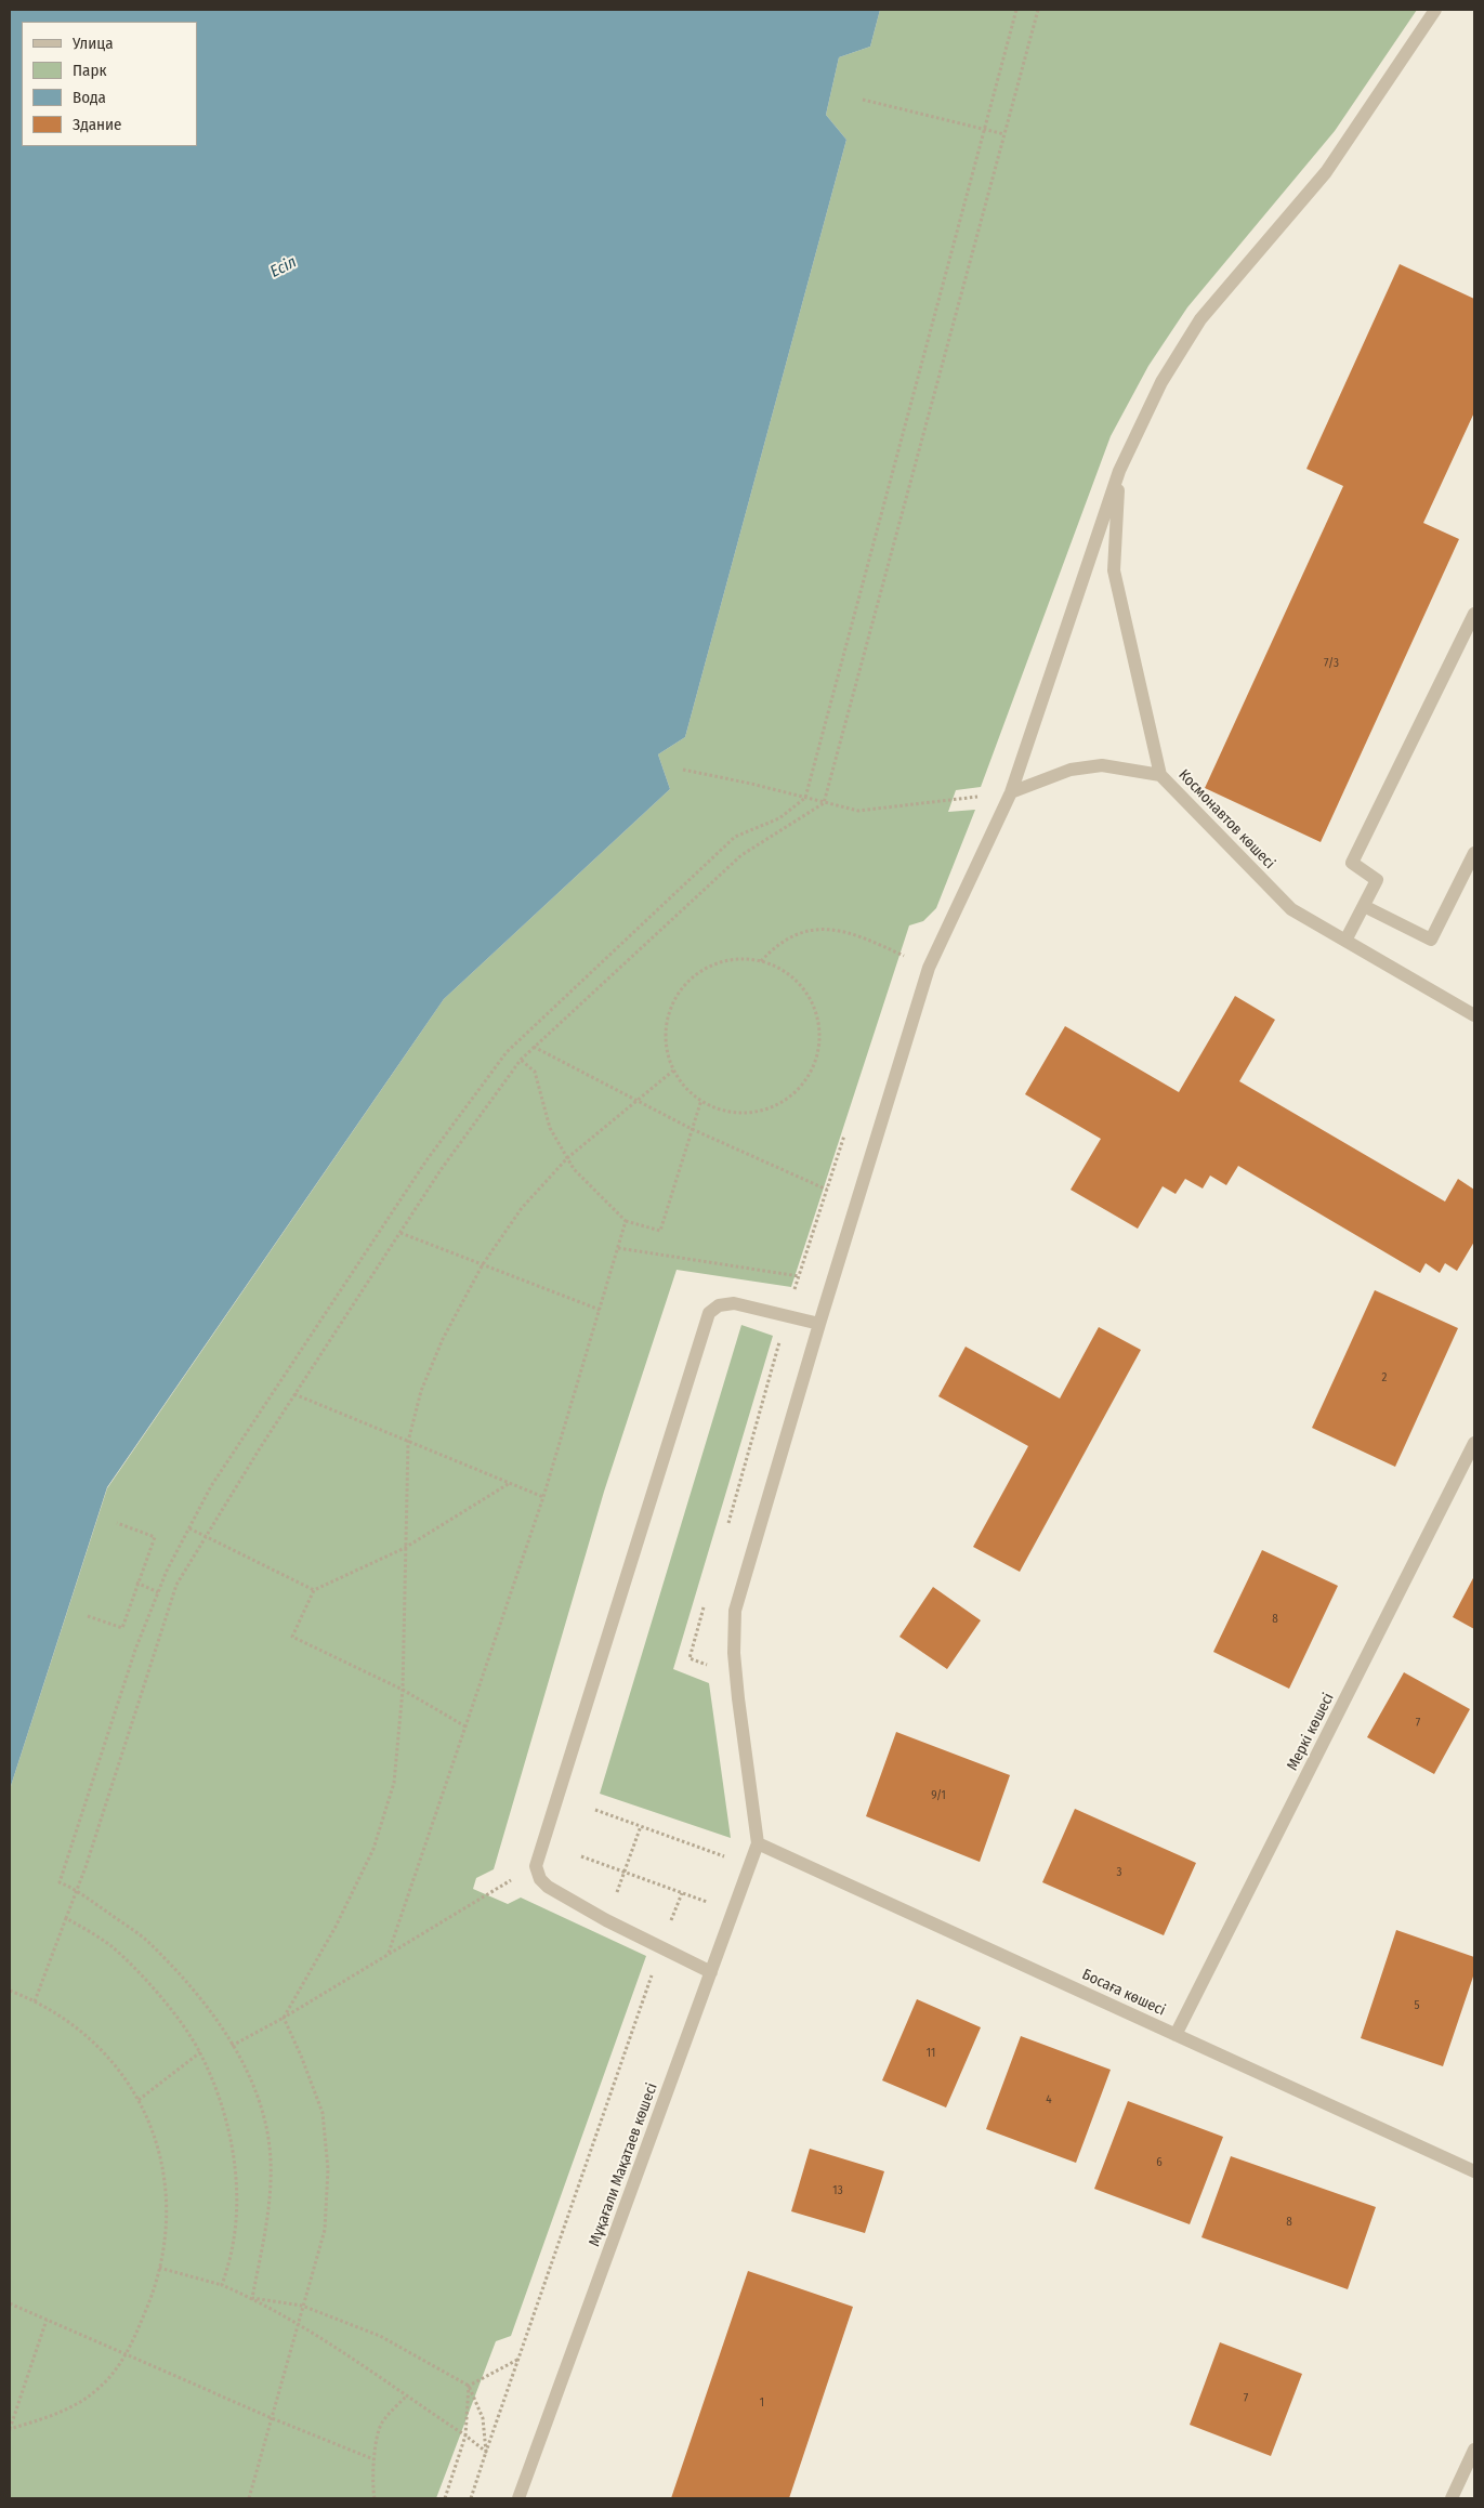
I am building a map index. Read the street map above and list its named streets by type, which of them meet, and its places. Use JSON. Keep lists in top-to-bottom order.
{
  "streets": {
    "street": [
      "Космонавтов көшесі",
      "Меркі көшесі",
      "Босаға көшесі",
      "Мұқағали Мақатаев көшесі"
    ]
  },
  "crossings": [
    ["Меркі көшесі", "Босаға көшесі"],
    ["Босаға көшесі", "Мұқағали Мақатаев көшесі"]
  ],
  "water": ["Есіл"],
  "house_numbers": [
    "7/3",
    "2",
    "8",
    "7",
    "9/1",
    "3",
    "5",
    "11",
    "4",
    "6",
    "13",
    "8",
    "7",
    "1"
  ],
  "legend": [
    "Улица",
    "Парк",
    "Вода",
    "Здание"
  ]
}
